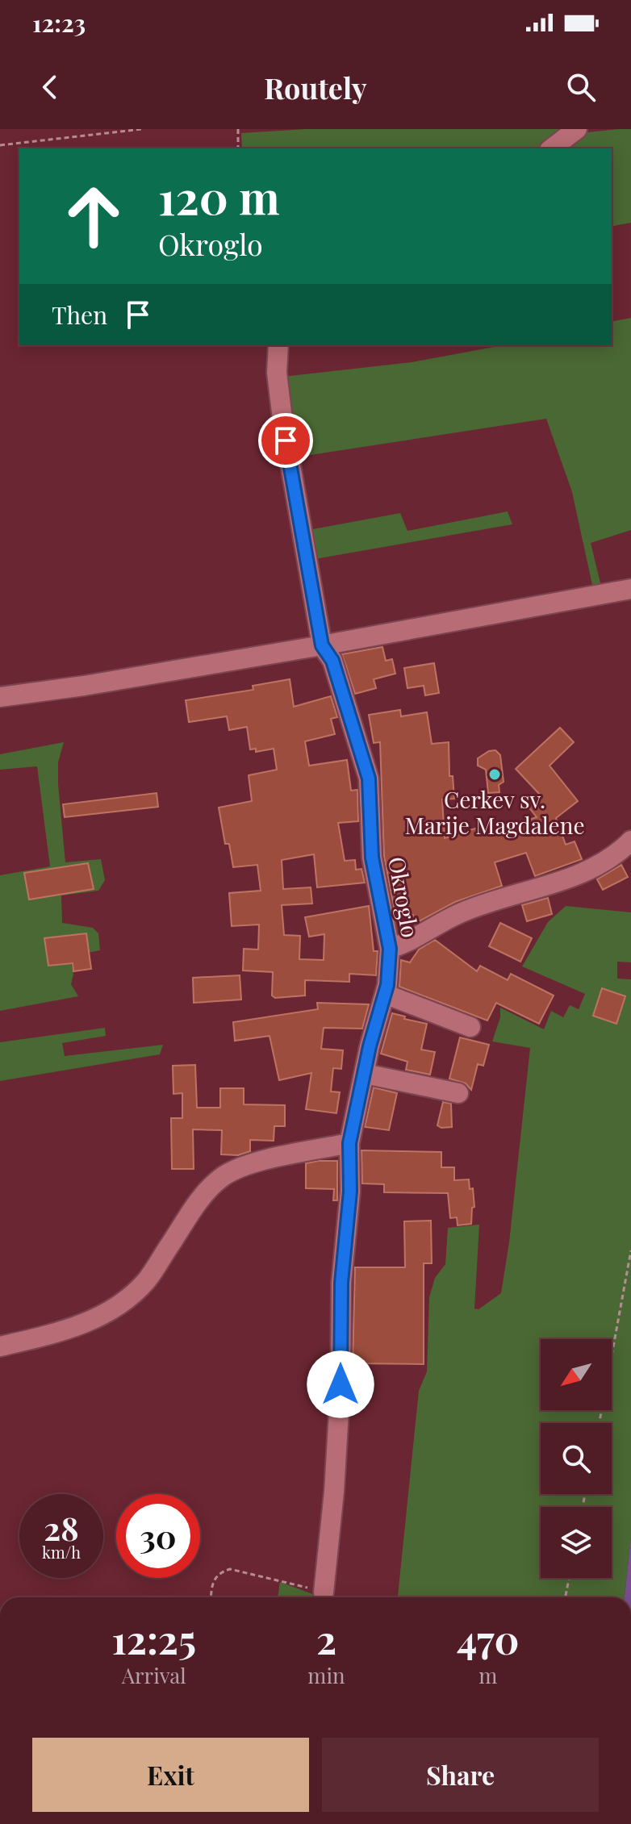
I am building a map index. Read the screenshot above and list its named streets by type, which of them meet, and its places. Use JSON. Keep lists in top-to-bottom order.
{
  "streets": {
    "street": ["Okroglo"]
  },
  "places": ["Cerkev sv. Marije Magdalene"],
  "north": "bottom left",
  "page": {
    "status": "12:23",
    "header": "Routely",
    "turn": ["120 m", "Okroglo"],
    "then": "Then",
    "speed": "28 km/h",
    "limit": "30",
    "eta": [
      "12:25",
      "Arrival",
      "2",
      "min",
      "470",
      "m"
    ],
    "buttons": ["Exit", "Share"]
  }
}
